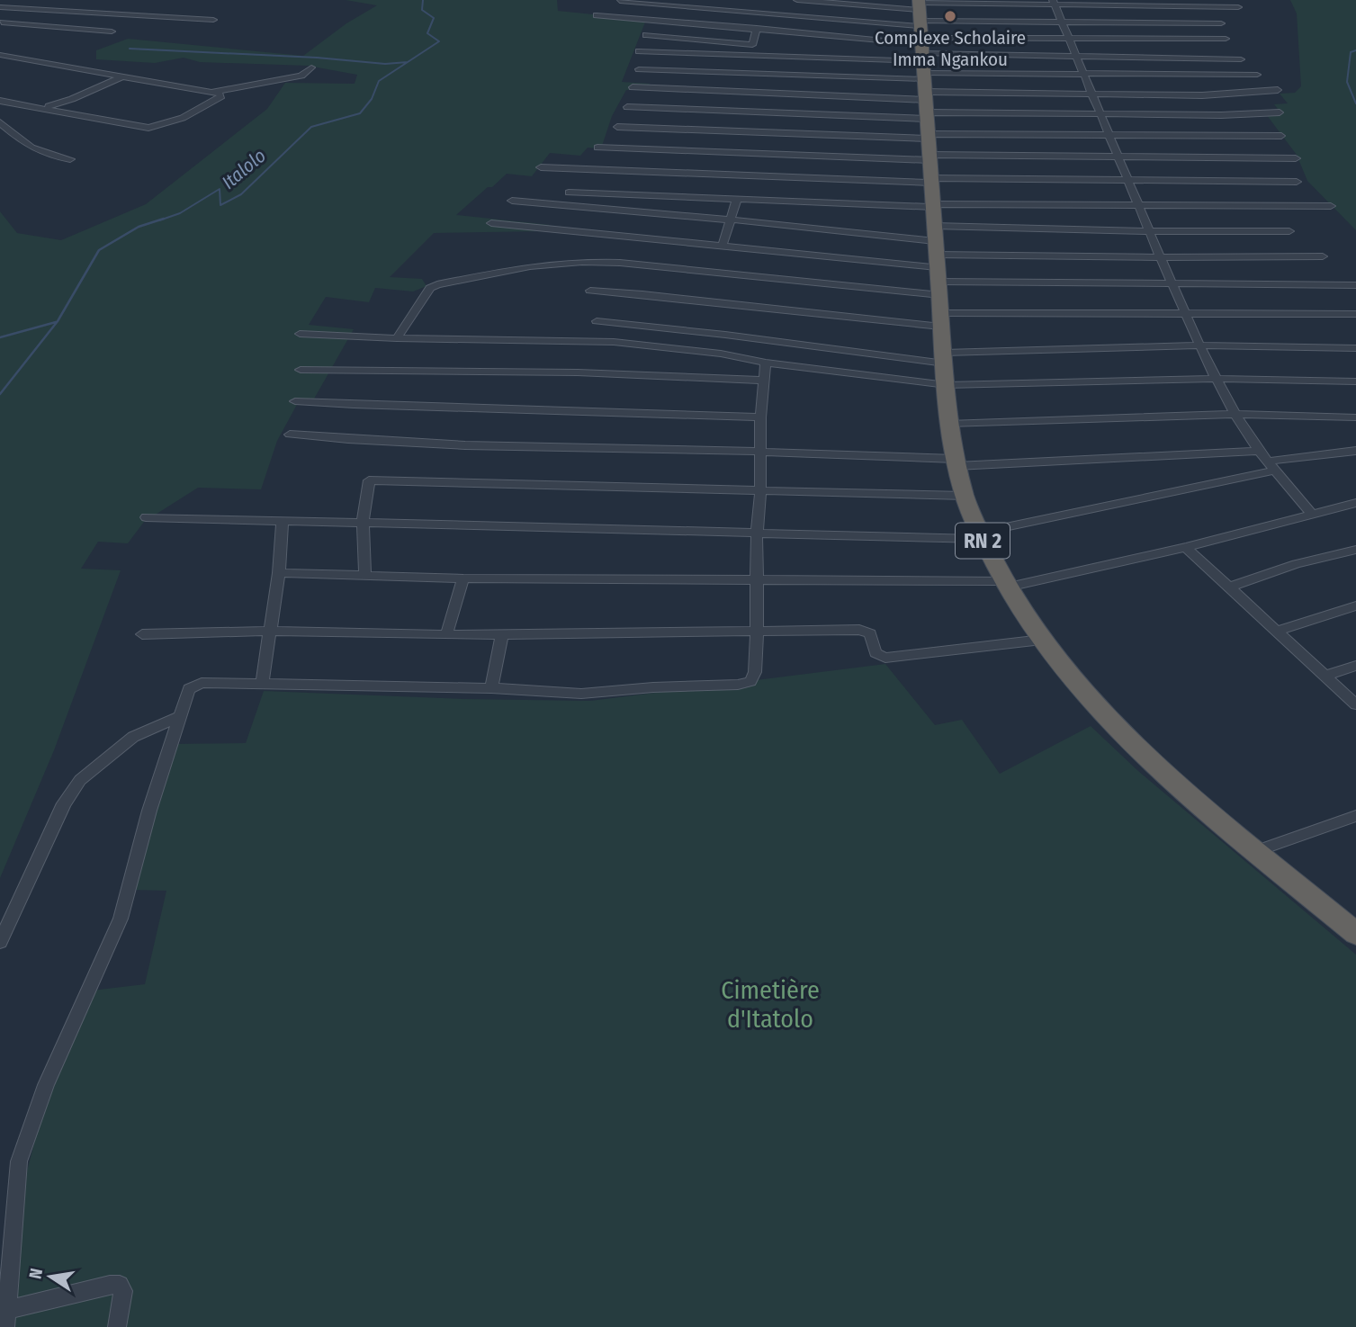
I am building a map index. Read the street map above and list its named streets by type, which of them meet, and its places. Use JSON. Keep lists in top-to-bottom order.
{
  "streets": {
    "highway": ["RN 2"]
  },
  "water": ["Italolo"],
  "parks": ["Cimetière d'Itatolo"],
  "places": ["Complexe Scholaire Imma Ngankou"],
  "north": "left"
}
